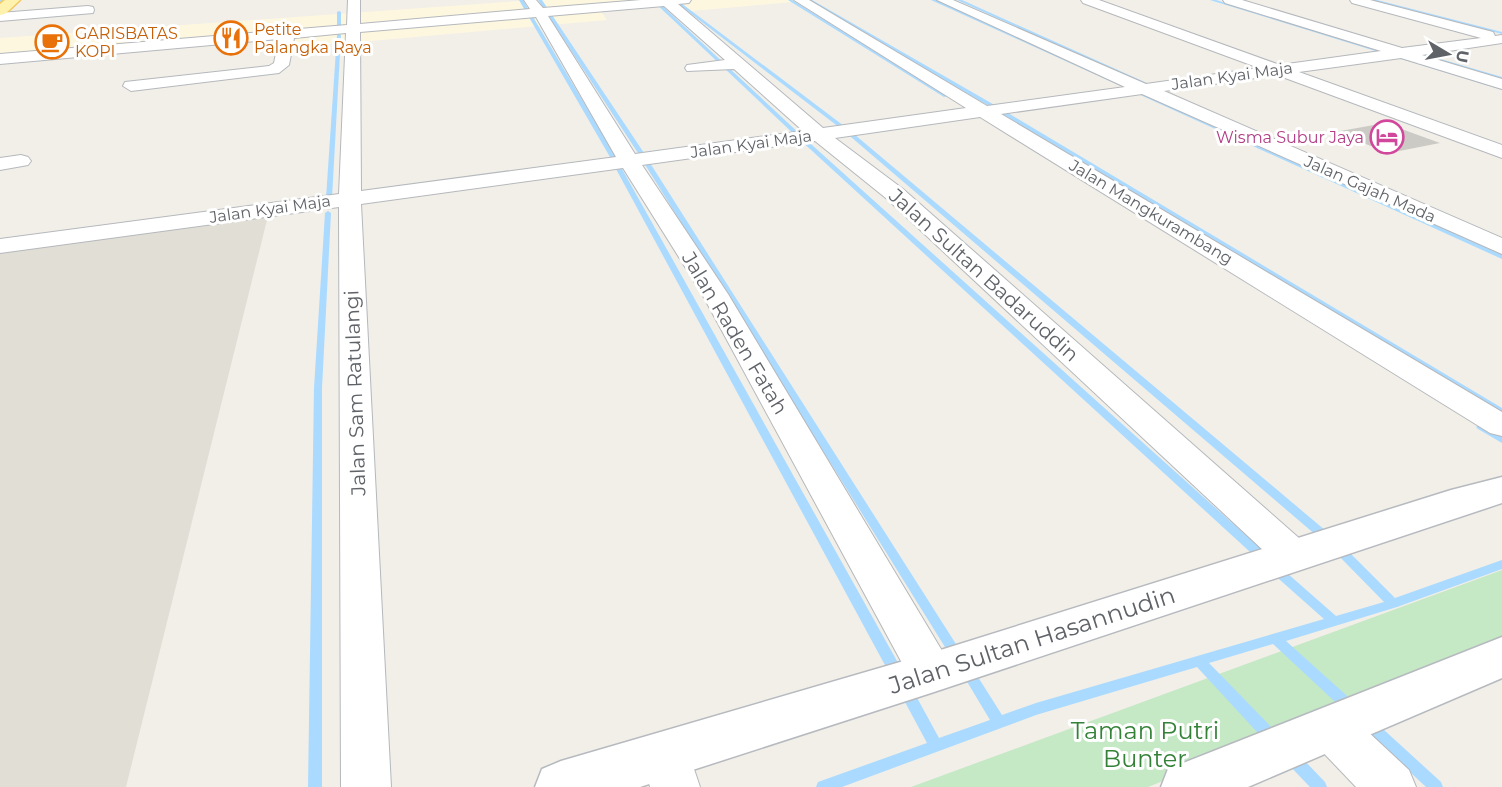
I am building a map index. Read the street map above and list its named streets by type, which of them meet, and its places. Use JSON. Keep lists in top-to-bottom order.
{
  "streets": {
    "street": [
      "Jalan Kyai Maja",
      "Jalan Gajah Mada",
      "Jalan Mangkurambang",
      "Jalan Sultan Badaruddin",
      "Jalan Raden Fatah",
      "Jalan Sam Ratulangi",
      "Jalan Sultan Hasannudin"
    ]
  },
  "crossings": [
    ["Jalan Kyai Maja", "Jalan Gajah Mada"],
    ["Jalan Kyai Maja", "Jalan Mangkurambang"],
    ["Jalan Kyai Maja", "Jalan Sultan Badaruddin"],
    ["Jalan Kyai Maja", "Jalan Raden Fatah"],
    ["Jalan Kyai Maja", "Jalan Sam Ratulangi"],
    ["Jalan Sultan Badaruddin", "Jalan Sultan Hasannudin"],
    ["Jalan Raden Fatah", "Jalan Sultan Hasannudin"]
  ],
  "parks": ["Taman Putri Bunter"],
  "places": {
    "restaurant": ["Petite Palangka Raya"],
    "cafe": ["GARISBATAS KOPI"],
    "hotel": ["Wisma Subur Jaya"]
  },
  "north": "right"
}
